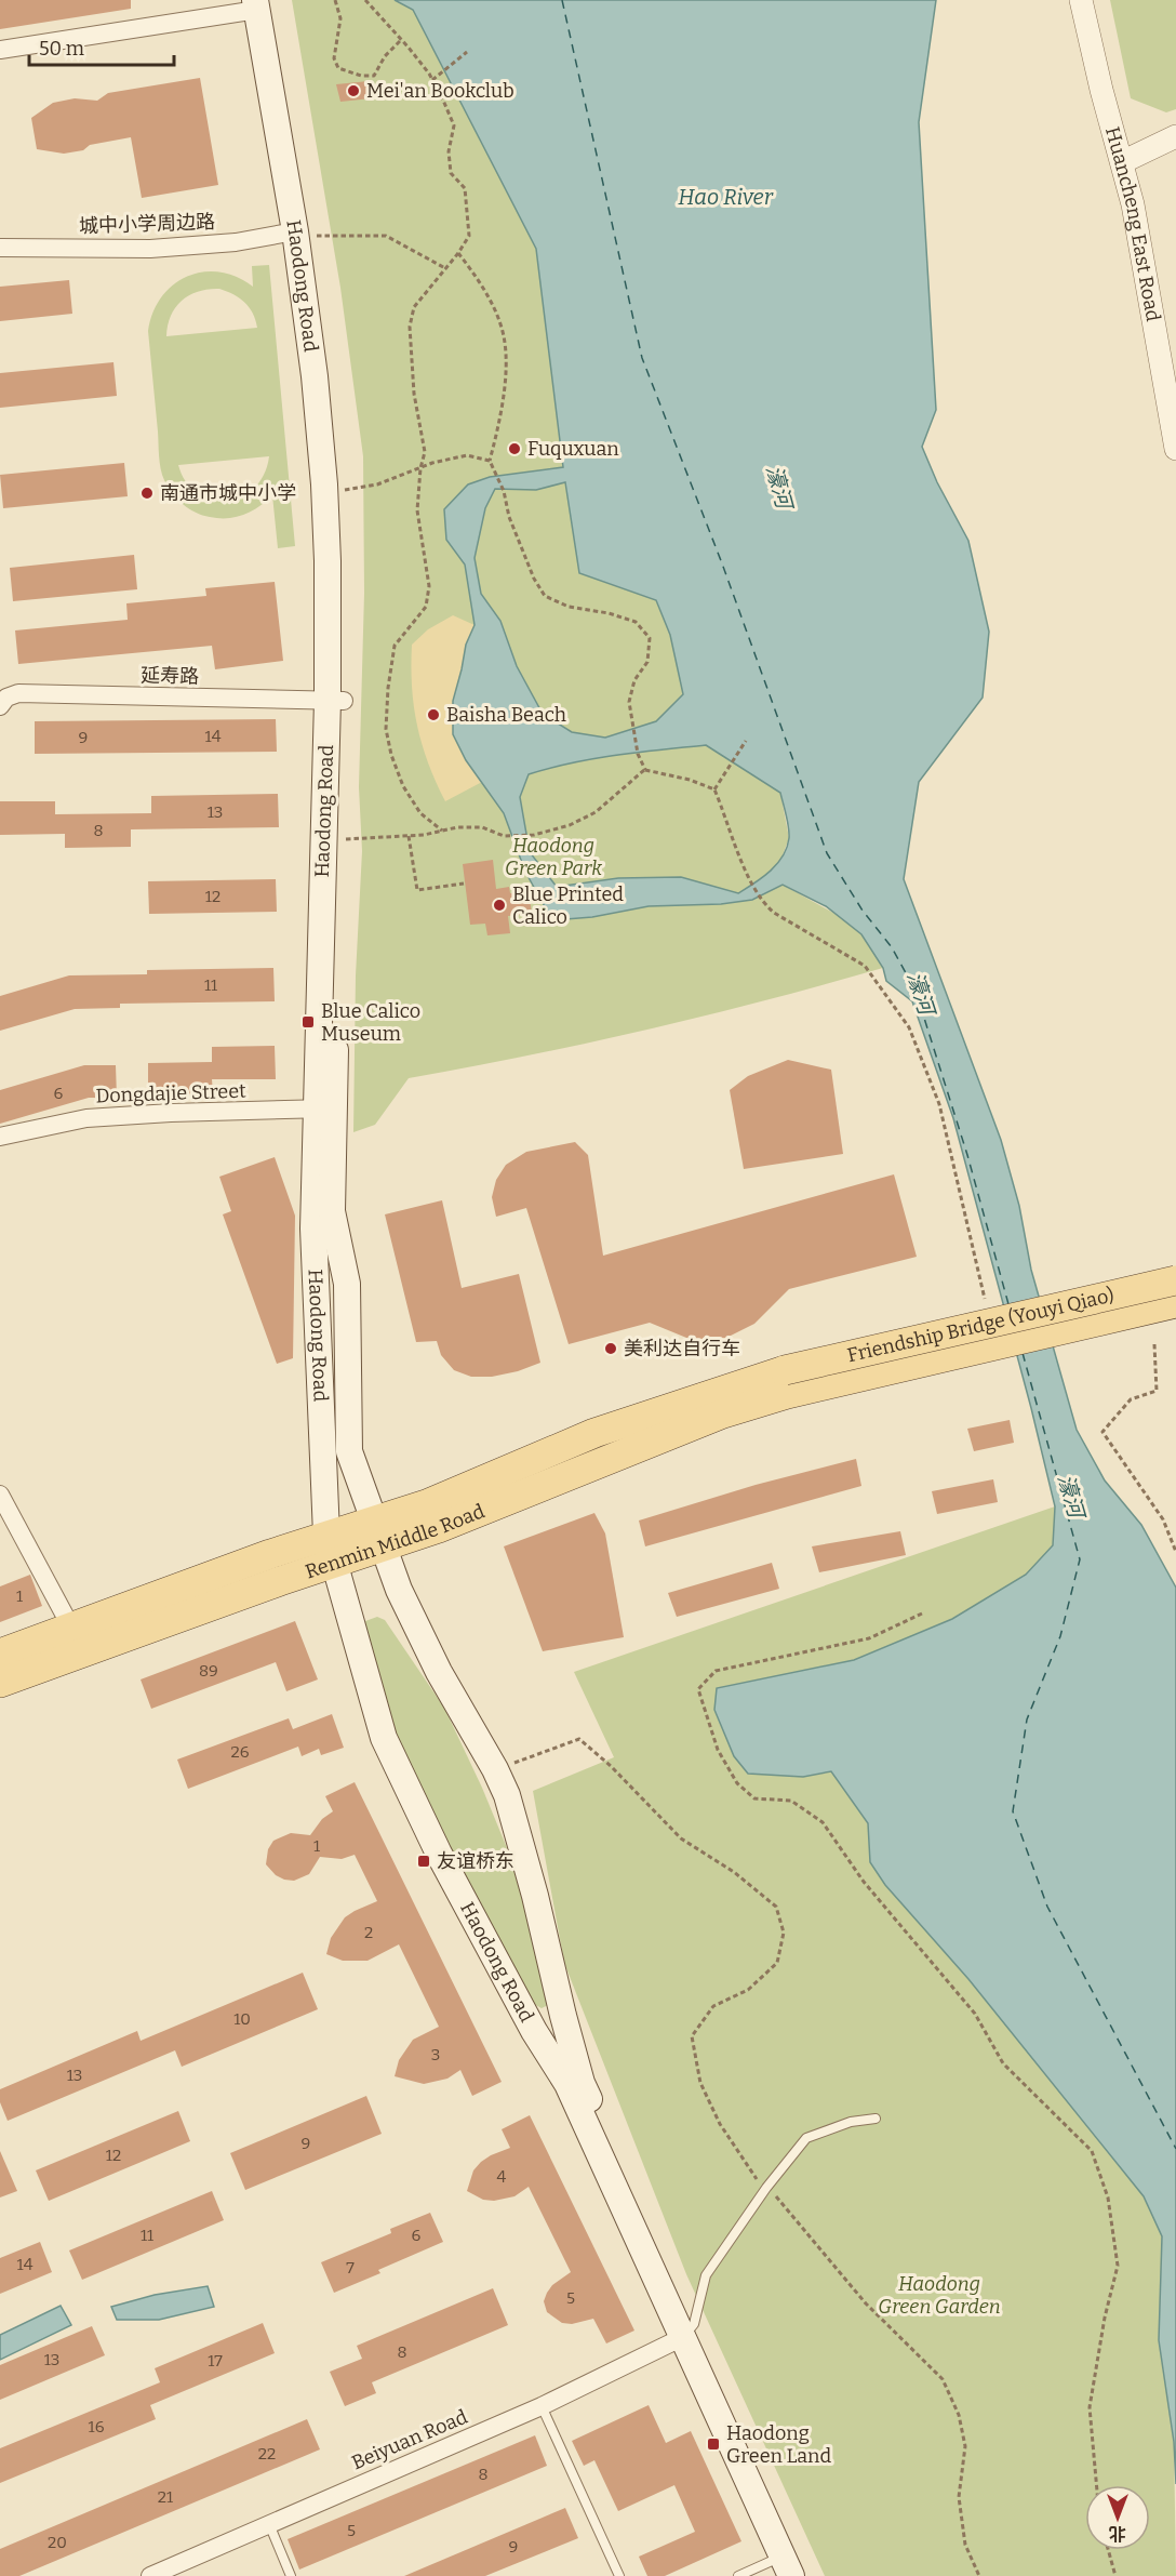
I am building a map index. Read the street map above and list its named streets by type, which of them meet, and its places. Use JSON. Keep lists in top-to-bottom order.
{
  "streets": {
    "main road": ["Haodong Road", "Friendship Bridge (Youyi Qiao)", "Renmin Middle Road"],
    "street": [
      "城中小学周边路",
      "Huancheng East Road",
      "延寿路",
      "Dongdajie Street",
      "Beiyuan Road"
    ]
  },
  "crossings": [
    ["城中小学周边路", "Haodong Road"],
    ["Haodong Road", "延寿路"],
    ["Haodong Road", "Dongdajie Street"],
    ["Haodong Road", "Renmin Middle Road"],
    ["Haodong Road", "Beiyuan Road"],
    ["Friendship Bridge (Youyi Qiao)", "Renmin Middle Road"]
  ],
  "water": ["Hao River", "濠河"],
  "parks": ["Haodong Green Park", "Haodong Green Garden"],
  "places": {
    "other": [
      "Mei'an Bookclub",
      "Fuquxuan",
      "南通市城中小学",
      "Baisha Beach",
      "Blue Printed Calico",
      "美利达自行车"
    ],
    "transit": ["Blue Calico Museum", "友谊桥东", "Haodong Green Land"]
  },
  "house_numbers": [
    "14",
    "9",
    "13",
    "8",
    "12",
    "11",
    "6",
    "1",
    "89",
    "26",
    "1",
    "2",
    "10",
    "3",
    "13",
    "9",
    "12",
    "4",
    "11",
    "6",
    "14",
    "7",
    "5",
    "8",
    "13",
    "17",
    "16",
    "22",
    "8",
    "21",
    "5",
    "20",
    "9"
  ],
  "scale_bar": "50 m",
  "north": "bottom"
}
